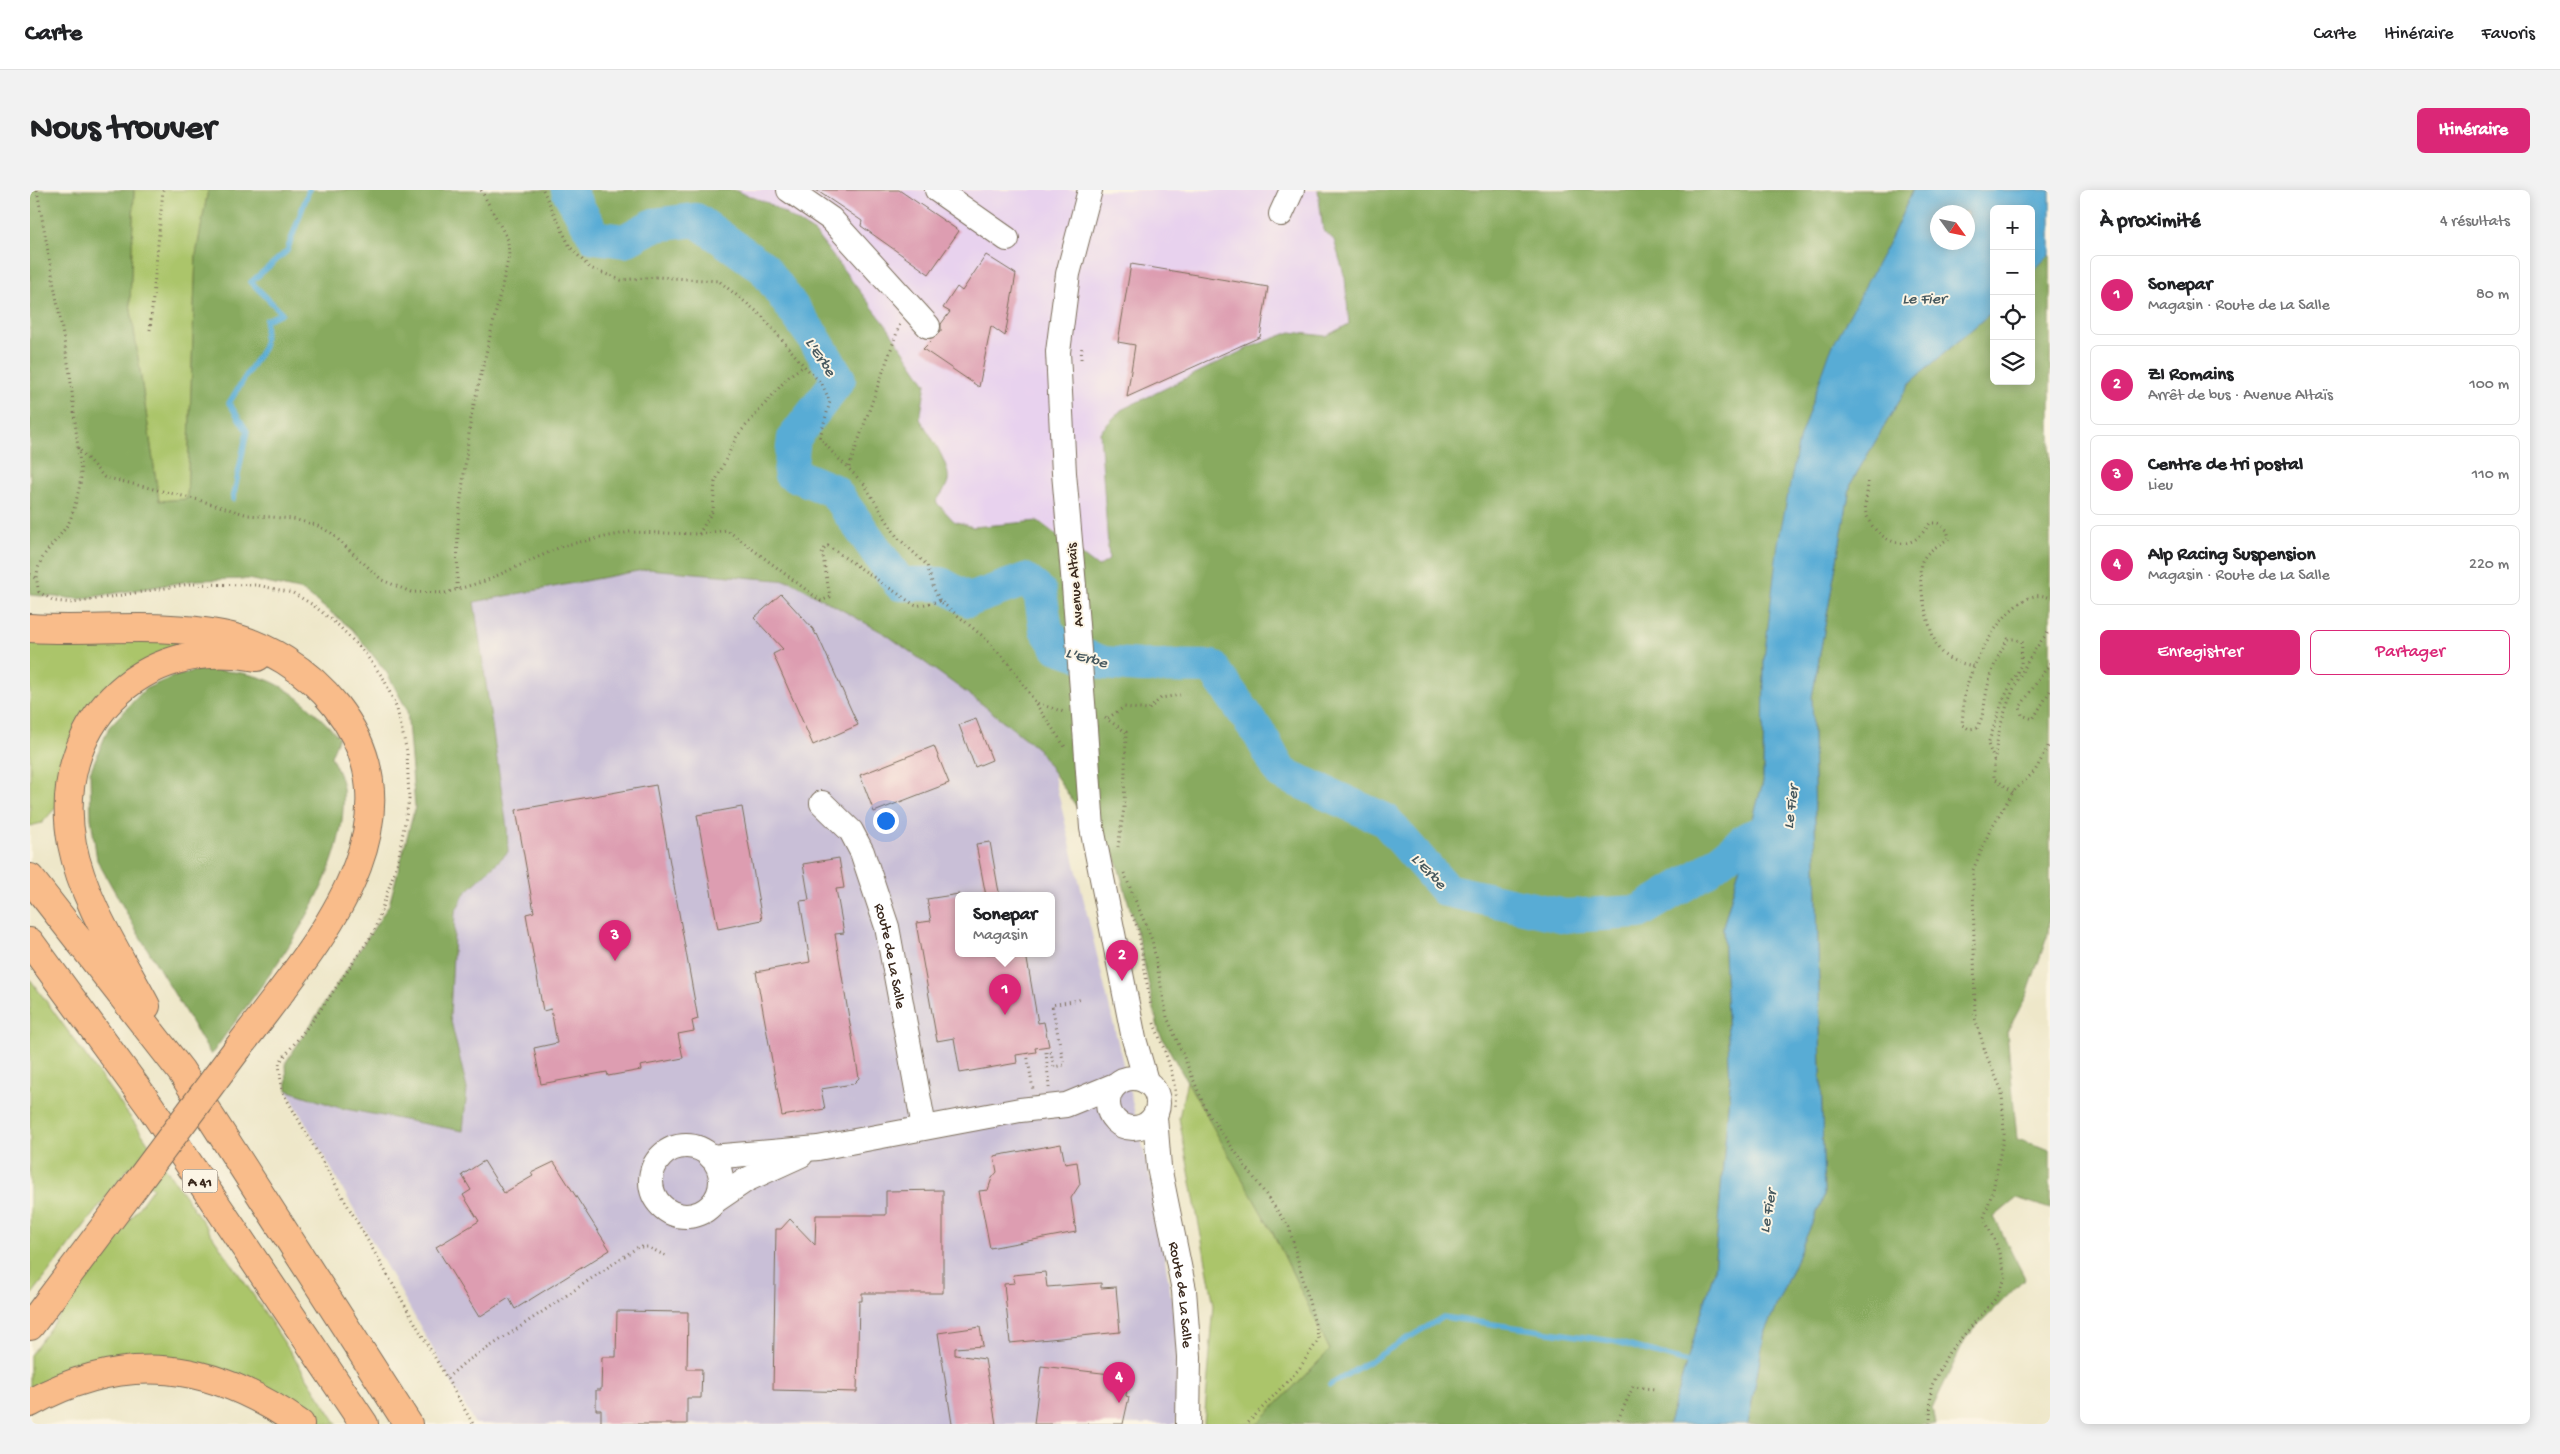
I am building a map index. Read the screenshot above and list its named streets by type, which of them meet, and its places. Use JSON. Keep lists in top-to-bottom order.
{
  "streets": {
    "highway": ["A 41"],
    "street": ["Avenue Altaïs", "Route de La Salle"]
  },
  "crossings": [
    ["Avenue Altaïs", "Route de La Salle"]
  ],
  "water": ["Le Fier", "L'Erbe"],
  "north": "bottom right",
  "page": {
    "header": "Carte",
    "nav": ["Carte", "Itinéraire", "Favoris"],
    "buttons": [
      "Itinéraire",
      ["Enregistrer", "Partager"]
    ],
    "title": "Nous trouver",
    "heading": ["À proximité", "4 résultats"],
    "map_buttons": ["+", "−"],
    "list": [
      {
        "mark": "1",
        "name": "Sonepar",
        "note": "Magasin · Route de La Salle",
        "value": "80 m"
      },
      {
        "mark": "2",
        "name": "ZI Romains",
        "note": "Arrêt de bus · Avenue Altaïs",
        "value": "100 m"
      },
      {
        "mark": "3",
        "name": "Centre de tri postal",
        "note": "Lieu",
        "value": "110 m"
      },
      {
        "mark": "4",
        "name": "Alp Racing Suspension",
        "note": "Magasin · Route de La Salle",
        "value": "220 m"
      }
    ],
    "popup": ["Sonepar", "Magasin"],
    "pins": [
      "3",
      "2",
      "1",
      "4"
    ]
  }
}
